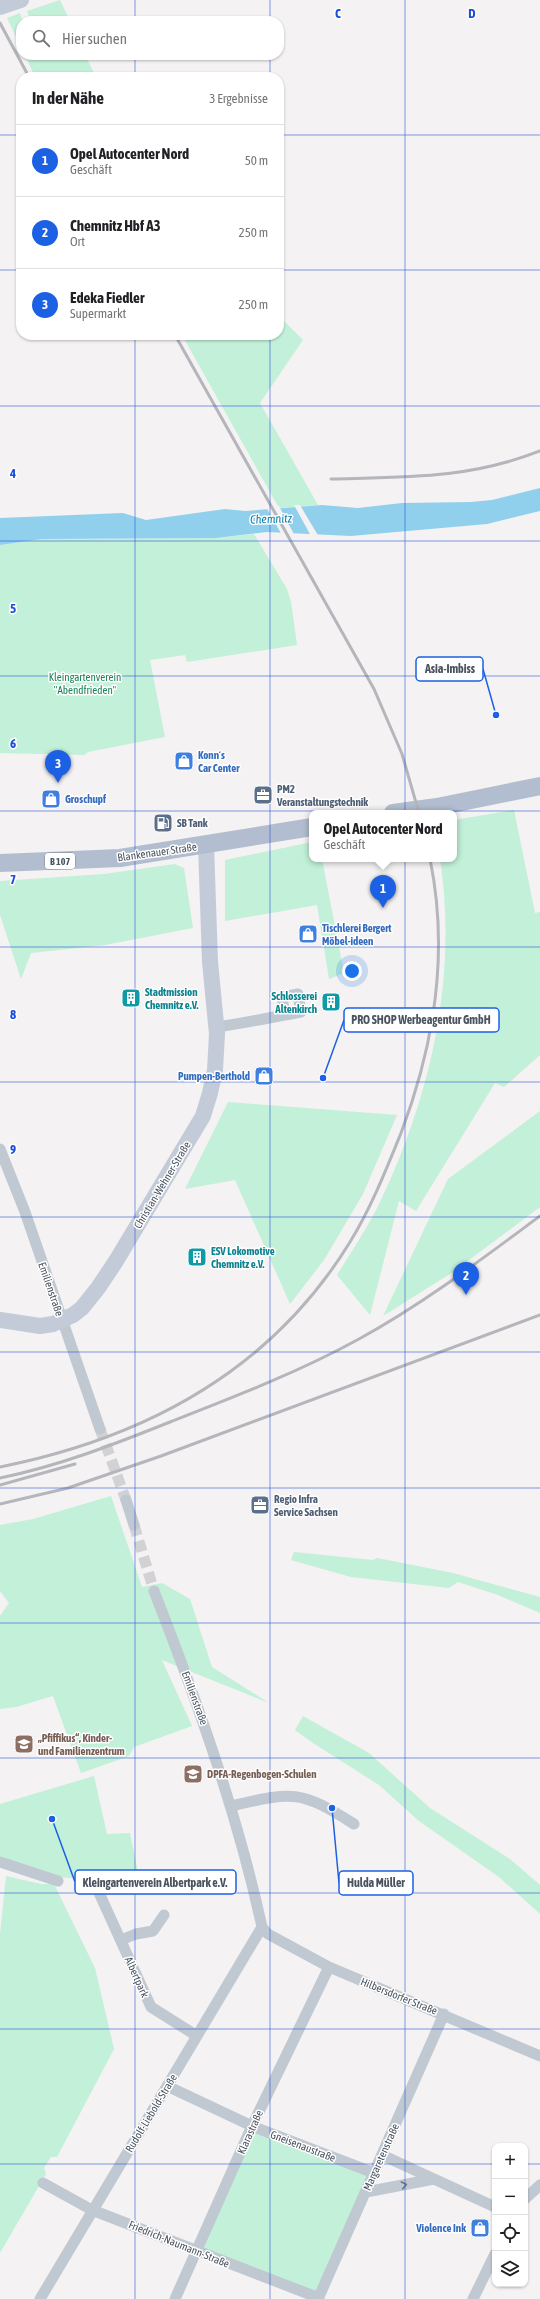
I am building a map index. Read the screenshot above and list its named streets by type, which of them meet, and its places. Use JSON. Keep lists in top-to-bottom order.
{
  "streets": {
    "main road": ["Blankenauer Straße", "B 107", "Christian-Wehner-Straße"],
    "street": [
      "Emilienstraße",
      "Albertpark",
      "Hilbersdorfer Straße",
      "Rudolf-Liebold-Straße",
      "Klarastraße",
      "Gneisenaustraße",
      "Margaretenstraße",
      "Friedrich-Naumann-Straße"
    ]
  },
  "crossings": [
    ["Blankenauer Straße", "Christian-Wehner-Straße"],
    ["Christian-Wehner-Straße", "Emilienstraße"],
    ["Emilienstraße", "Hilbersdorfer Straße"],
    ["Emilienstraße", "Rudolf-Liebold-Straße"],
    ["Albertpark", "Rudolf-Liebold-Straße"],
    ["Hilbersdorfer Straße", "Rudolf-Liebold-Straße"],
    ["Hilbersdorfer Straße", "Klarastraße"],
    ["Hilbersdorfer Straße", "Margaretenstraße"],
    ["Rudolf-Liebold-Straße", "Gneisenaustraße"],
    ["Rudolf-Liebold-Straße", "Friedrich-Naumann-Straße"],
    ["Klarastraße", "Gneisenaustraße"],
    ["Klarastraße", "Friedrich-Naumann-Straße"],
    ["Gneisenaustraße", "Margaretenstraße"],
    ["Margaretenstraße", "Friedrich-Naumann-Straße"]
  ],
  "water": ["Chemnitz"],
  "parks": ["Kleingartenverein \"Abendfrieden\""],
  "places": {
    "other": [
      "Asia-Imbiss",
      "PRO SHOP Werbeagentur GmbH",
      "Hulda Müller",
      "Kleingartenverein Albertpark e.V."
    ],
    "shop": [
      "Konn´s Car Center",
      "Groschupf",
      "Tischlerei Bergert Möbel-ideen",
      "Pumpen-Berthold",
      "Violence Ink"
    ],
    "office": ["PM2 Veranstaltungstechnik", "Regio Infra Service Sachsen"],
    "fuel station": ["SB Tank"],
    "building": ["Stadtmission Chemnitz e.V.", "Schlosserei Altenkirch", "ESV Lokomotive Chemnitz e.V."],
    "school or university": ["„Pfiffikus“, Kinder- und Familienzentrum", "DPFA-Regenbogen-Schulen"]
  },
  "page": {
    "search": "Hier suchen",
    "heading": ["In der Nähe", "3 Ergebnisse"],
    "list": [
      {
        "mark": "1",
        "name": "Opel Autocenter Nord",
        "note": "Geschäft",
        "value": "50 m"
      },
      {
        "mark": "2",
        "name": "Chemnitz Hbf A3",
        "note": "Ort",
        "value": "250 m"
      },
      {
        "mark": "3",
        "name": "Edeka Fiedler",
        "note": "Supermarkt",
        "value": "250 m"
      }
    ],
    "pins": ["3", "1", "2"],
    "popup": ["Opel Autocenter Nord", "Geschäft"],
    "map_buttons": ["+", "−"]
  },
  "grid": {
    "columns": ["C", "D"],
    "rows": [
      "4",
      "5",
      "6",
      "7",
      "8",
      "9"
    ]
  }
}
